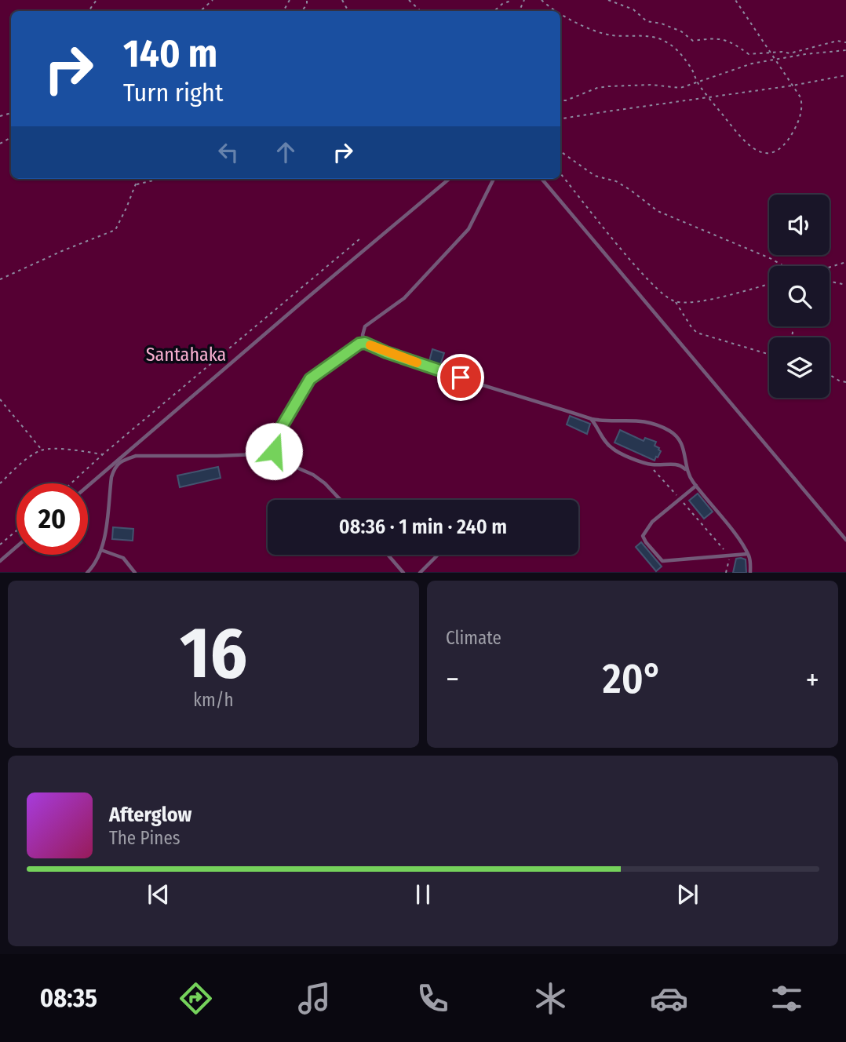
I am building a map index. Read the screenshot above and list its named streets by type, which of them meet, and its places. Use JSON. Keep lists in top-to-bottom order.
{
  "parks": ["Santahaka"],
  "page": {
    "turn": ["140 m", "Turn right"],
    "limit": "20",
    "trip": "08:36 · 1 min · 240 m",
    "tile": [
      ["16", "km/h"],
      "Climate"
    ],
    "heat": ["−", "20°", "+"],
    "song": ["Afterglow", "The Pines"],
    "tabs": "08:35"
  }
}
